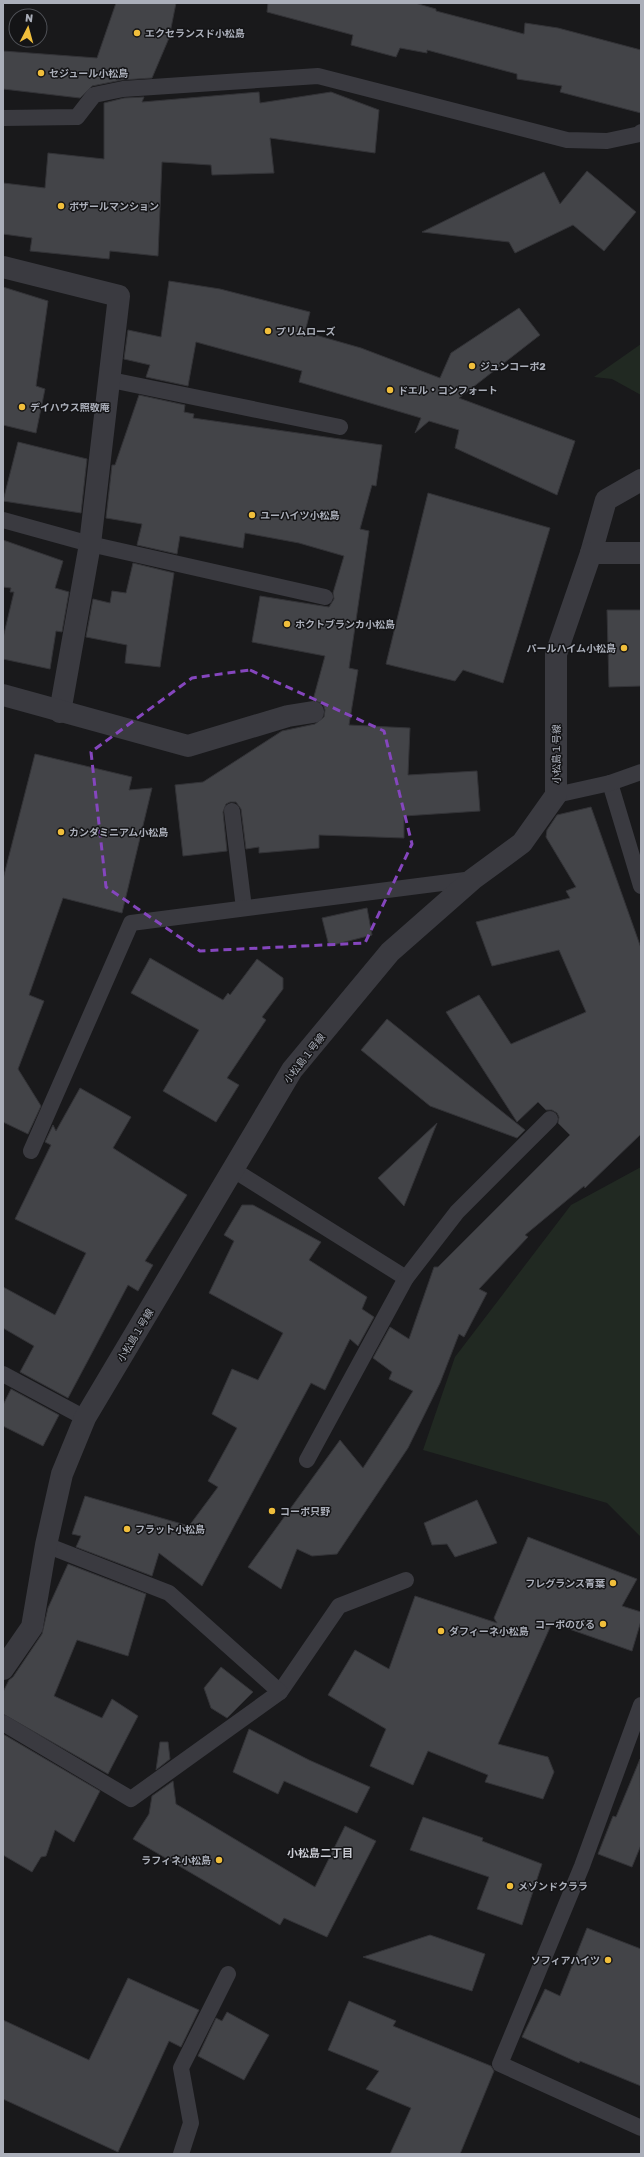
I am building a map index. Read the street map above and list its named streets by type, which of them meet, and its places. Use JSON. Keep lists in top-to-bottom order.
{
  "streets": {
    "street": ["小松島１号線"]
  },
  "districts": ["小松島二丁目"],
  "places": [
    "エクセランスド小松島",
    "セジュール小松島",
    "ポザールマンション",
    "プリムローズ",
    "ジュンコーポ2",
    "ドエル・コンフォート",
    "デイハウス照敬庵",
    "ユーハイツ小松島",
    "ホクトブランカ小松島",
    "パールハイム小松島",
    "カンダミニアム小松島",
    "コーポ只野",
    "フラット小松島",
    "フレグランス青葉",
    "コーポのびる",
    "ダフィーネ小松島",
    "ラフィネ小松島",
    "メゾンドクララ",
    "ソフィアハイツ"
  ],
  "north": "top"
}
